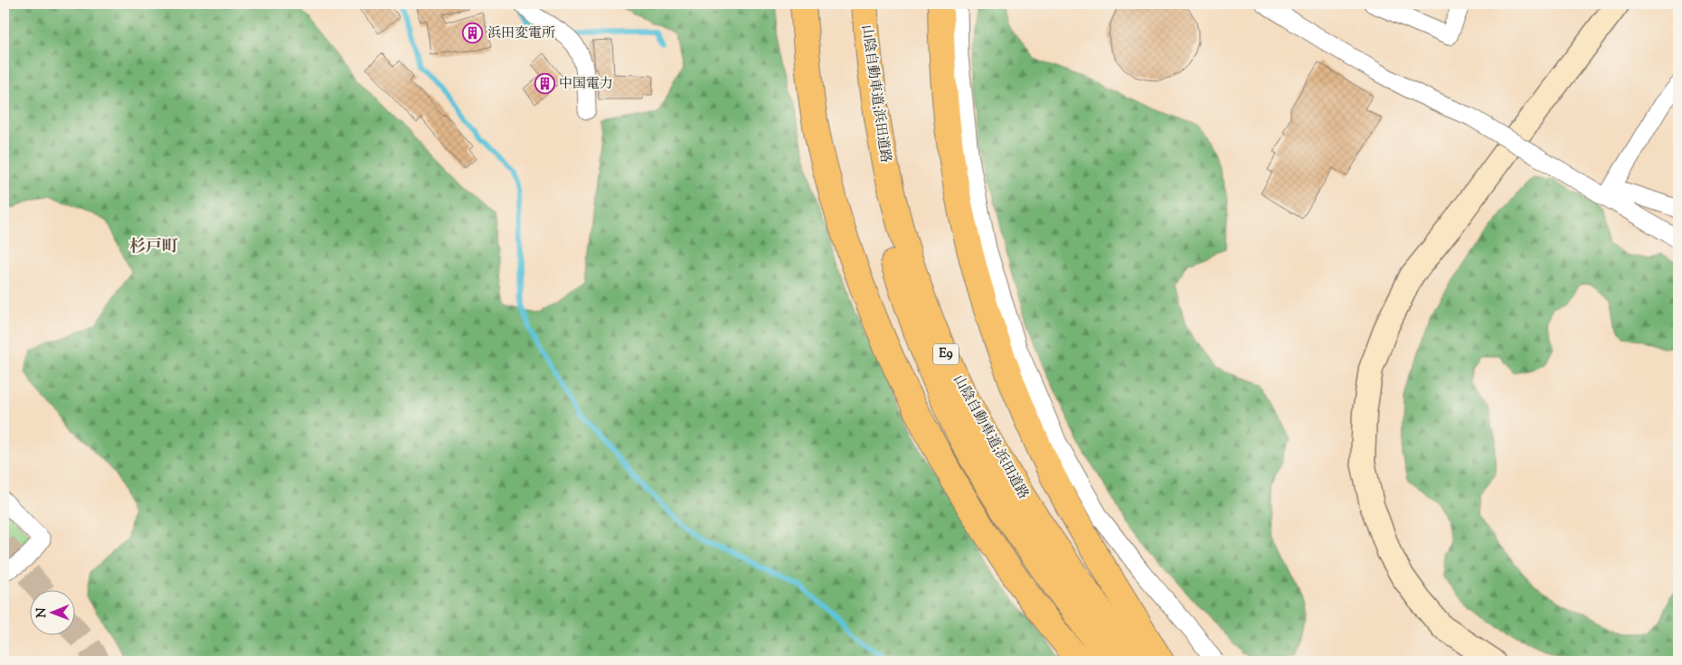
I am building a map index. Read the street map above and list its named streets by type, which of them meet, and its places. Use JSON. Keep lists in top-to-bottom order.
{
  "streets": {
    "highway": ["山陰自動車道;浜田道路", "E9"]
  },
  "districts": ["杉戸町"],
  "places": {
    "building": ["浜田変電所", "中国電力"]
  },
  "north": "left"
}
